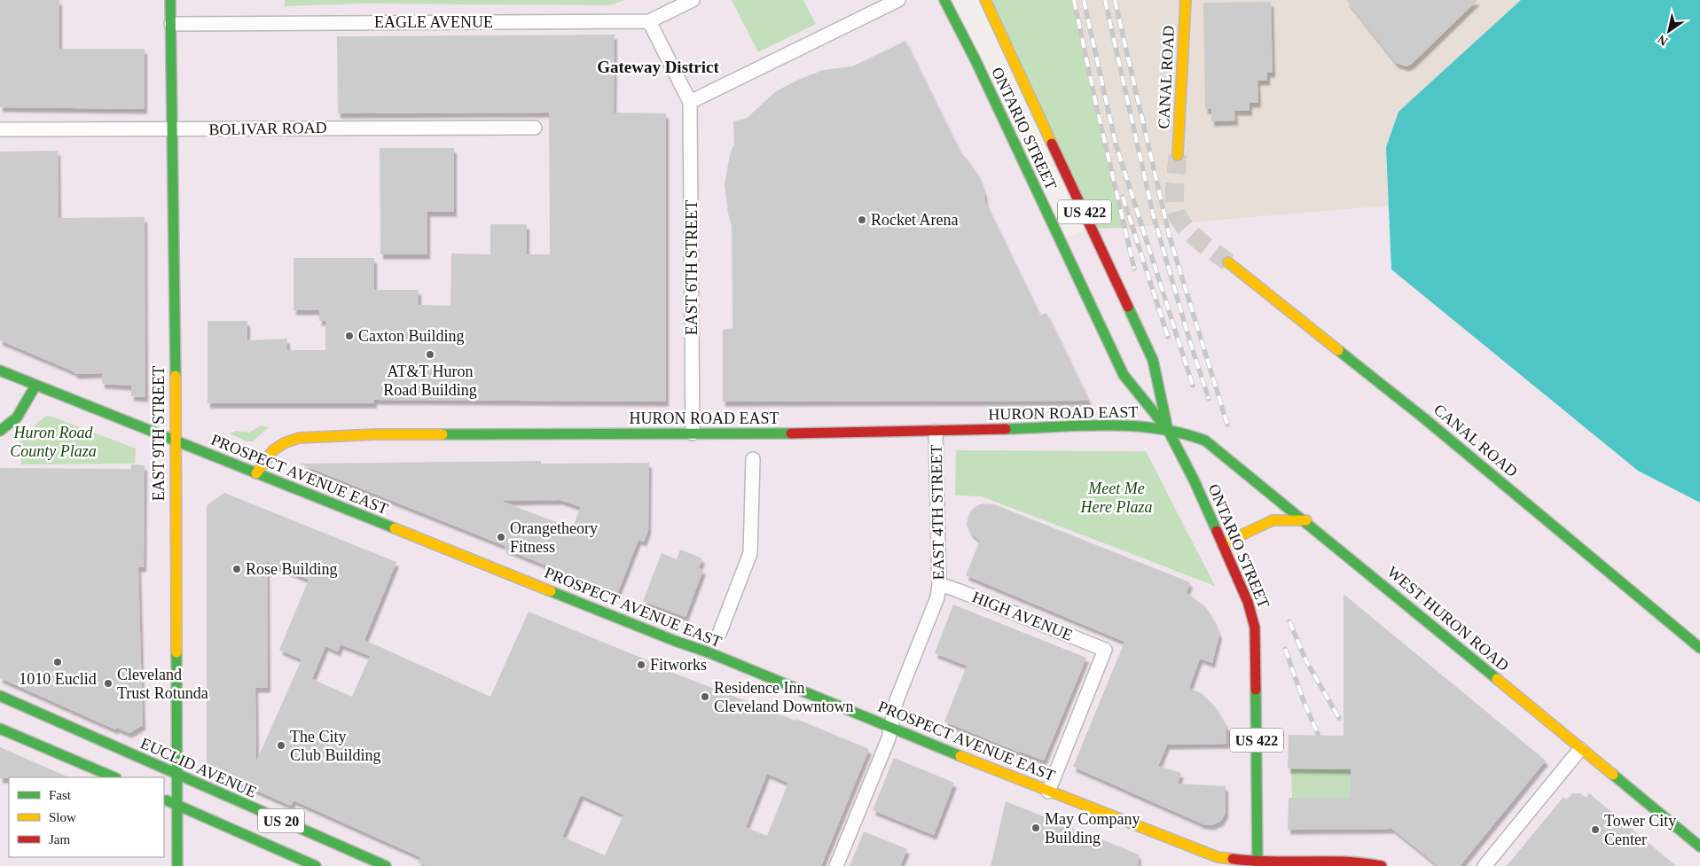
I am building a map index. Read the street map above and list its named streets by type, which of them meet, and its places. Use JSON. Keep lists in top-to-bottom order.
{
  "streets": {
    "street": [
      "EAGLE AVENUE",
      "CANAL ROAD",
      "BOLIVAR ROAD",
      "ONTARIO STREET",
      "US 422",
      "EAST 6TH STREET",
      "HURON ROAD EAST",
      "EAST 9TH STREET",
      "PROSPECT AVENUE EAST",
      "EAST 4TH STREET",
      "HIGH AVENUE",
      "WEST HURON ROAD",
      "EUCLID AVENUE",
      "US 20"
    ]
  },
  "crossings": [
    ["EAGLE AVENUE", "EAST 6TH STREET"],
    ["EAGLE AVENUE", "EAST 9TH STREET"],
    ["BOLIVAR ROAD", "EAST 9TH STREET"],
    ["ONTARIO STREET", "HURON ROAD EAST"],
    ["ONTARIO STREET", "PROSPECT AVENUE EAST"],
    ["ONTARIO STREET", "WEST HURON ROAD"],
    ["EAST 6TH STREET", "HURON ROAD EAST"],
    ["HURON ROAD EAST", "PROSPECT AVENUE EAST"],
    ["HURON ROAD EAST", "EAST 4TH STREET"],
    ["HURON ROAD EAST", "WEST HURON ROAD"],
    ["EAST 9TH STREET", "PROSPECT AVENUE EAST"],
    ["EAST 9TH STREET", "EUCLID AVENUE"],
    ["EAST 9TH STREET", "US 20"],
    ["PROSPECT AVENUE EAST", "EAST 4TH STREET"],
    ["PROSPECT AVENUE EAST", "HIGH AVENUE"],
    ["EAST 4TH STREET", "HIGH AVENUE"]
  ],
  "districts": ["Gateway District"],
  "parks": ["Huron Road County Plaza", "Meet Me Here Plaza"],
  "places": [
    "Rocket Arena",
    "Caxton Building",
    "AT&T Huron Road Building",
    "Orangetheory Fitness",
    "Rose Building",
    "1010 Euclid",
    "Fitworks",
    "Cleveland Trust Rotunda",
    "Residence Inn Cleveland Downtown",
    "The City Club Building",
    "May Company Building",
    "Tower City Center"
  ],
  "legend": ["Fast", "Slow", "Jam"],
  "north": "bottom left"
}
